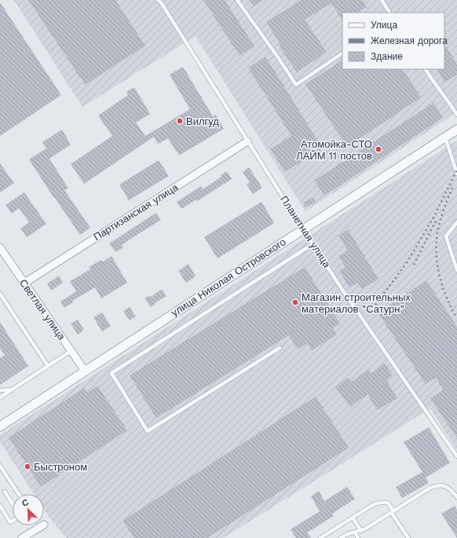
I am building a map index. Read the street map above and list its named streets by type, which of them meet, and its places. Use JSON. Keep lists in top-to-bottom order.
{
  "streets": {
    "street": ["Партизанская улица", "улица Николая Островского", "Светлая улица"],
    "lane": ["Планетная улица"]
  },
  "crossings": [
    ["Партизанская улица", "Планетная улица"],
    ["Партизанская улица", "Светлая улица"],
    ["Планетная улица", "улица Николая Островского"],
    ["улица Николая Островского", "Светлая улица"]
  ],
  "places": [
    "Вилгуд",
    "Атомойка-СТО ЛАЙМ 11 постов",
    "Магазин строительных материалов \"Сатурн\"",
    "Быстроном"
  ],
  "legend": ["Улица", "Железная дорога", "Здание"],
  "north": "top left"
}
